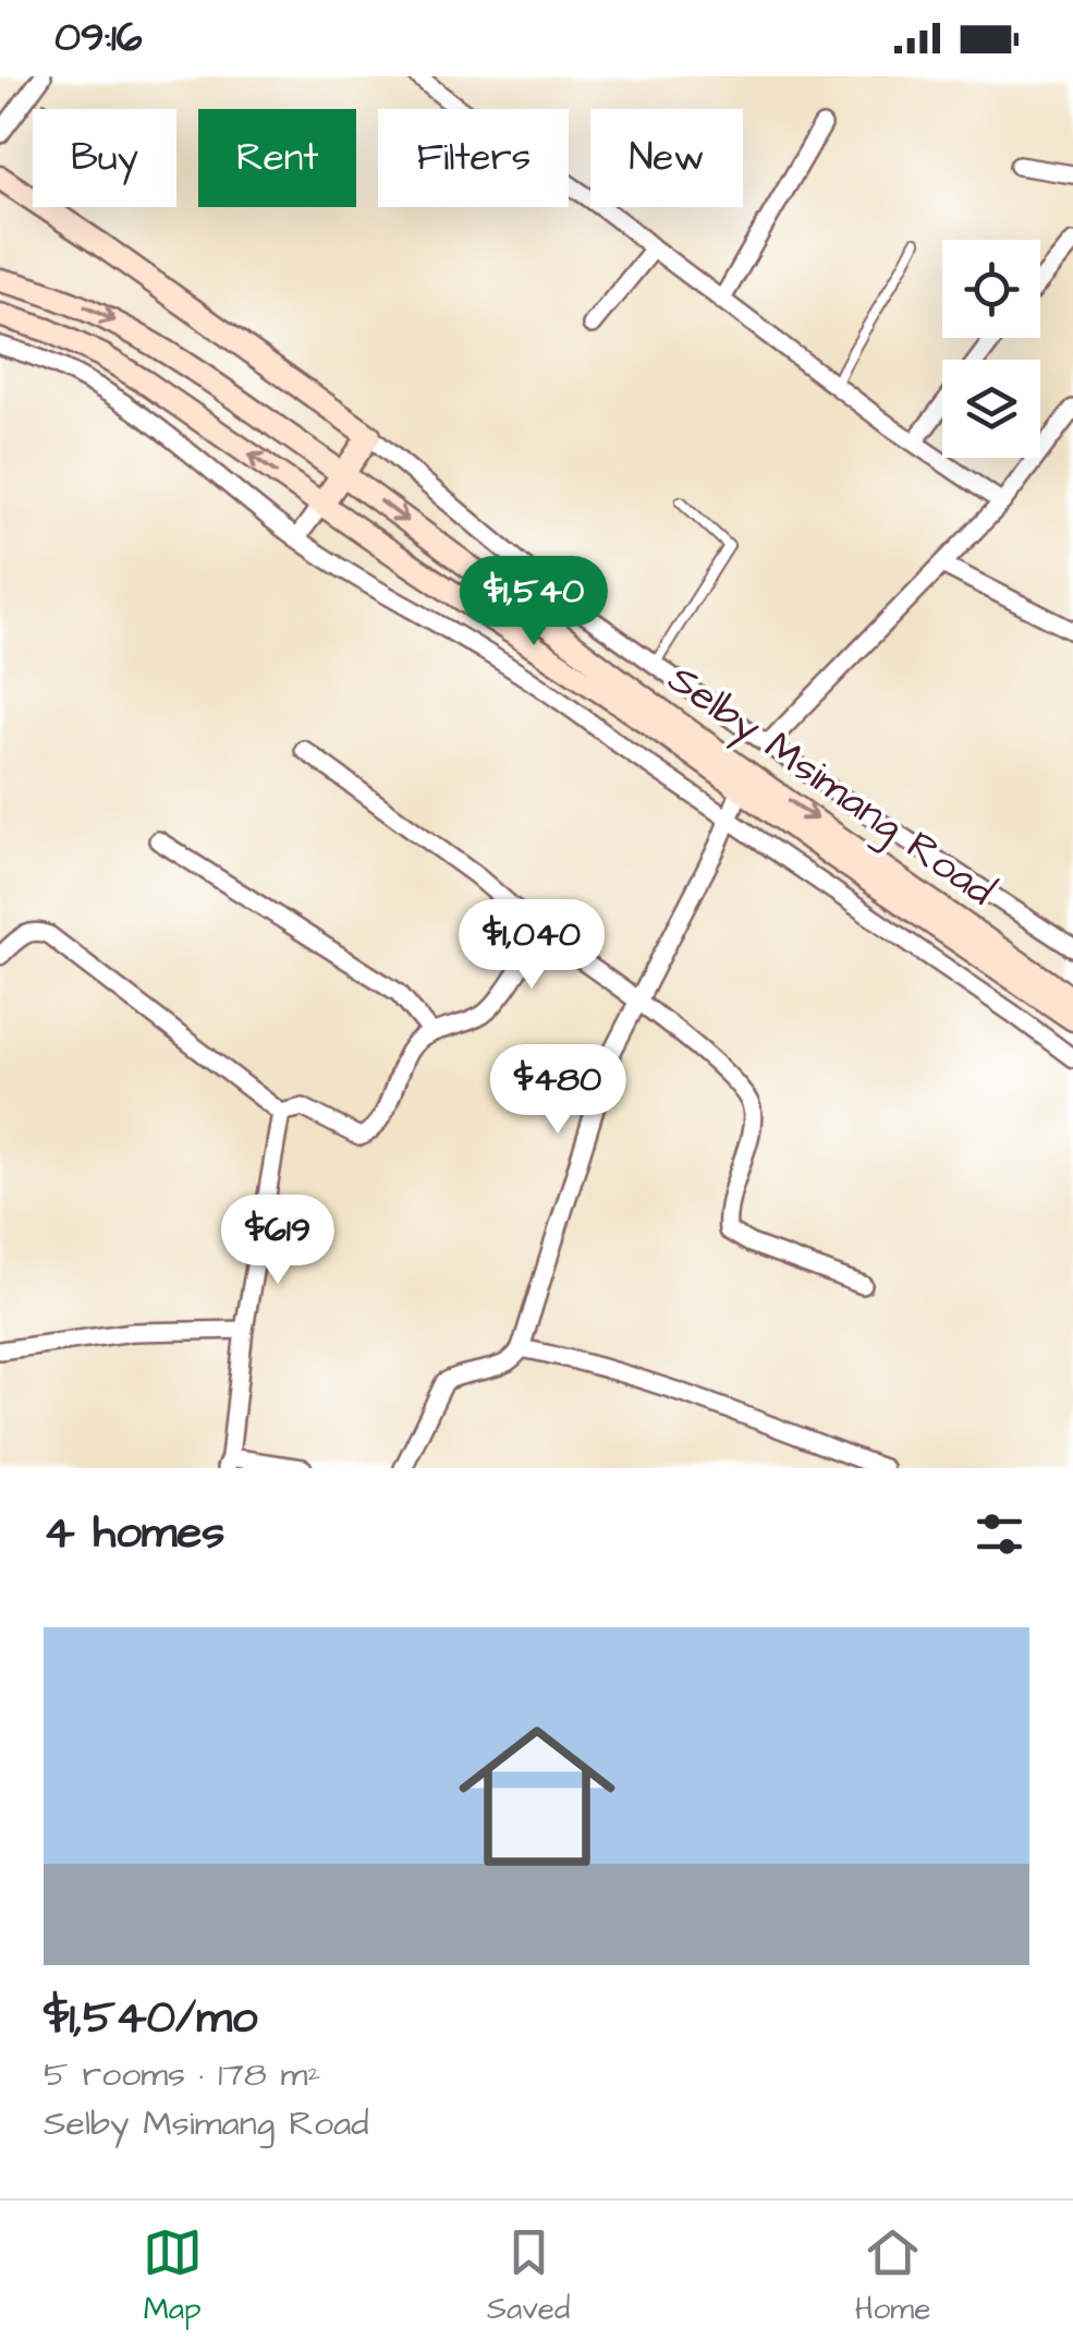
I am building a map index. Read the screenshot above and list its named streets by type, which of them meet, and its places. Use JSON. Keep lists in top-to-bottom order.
{
  "streets": {
    "main road": ["Selby Msimang Road"]
  },
  "page": {
    "status": "09:16",
    "chip": [
      "Buy",
      "Rent",
      "Filters",
      "New"
    ],
    "price": [
      "$1,540",
      "$1,040",
      "$480",
      "$619"
    ],
    "heading": "4 homes",
    "list": [
      {
        "name": "$1,540/mo",
        "note": "5 rooms · 178 m² · Selby Msimang Road"
      }
    ],
    "tabs": ["Map", "Saved", "Home"]
  }
}
